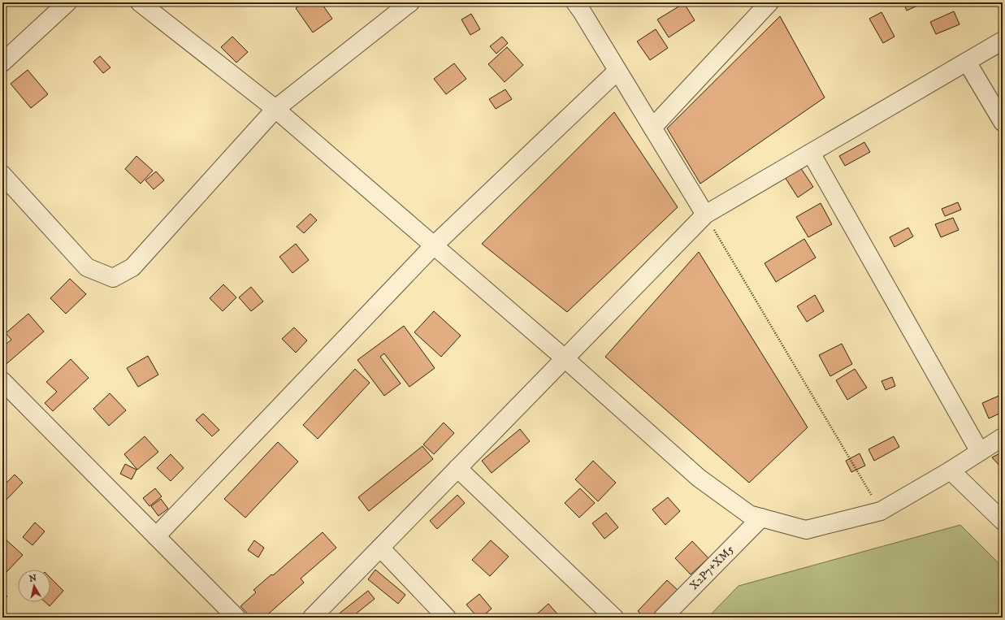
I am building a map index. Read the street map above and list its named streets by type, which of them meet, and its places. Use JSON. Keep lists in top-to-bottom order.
{
  "streets": {
    "street": ["X2P7+XM5"]
  },
  "north": "top"
}
